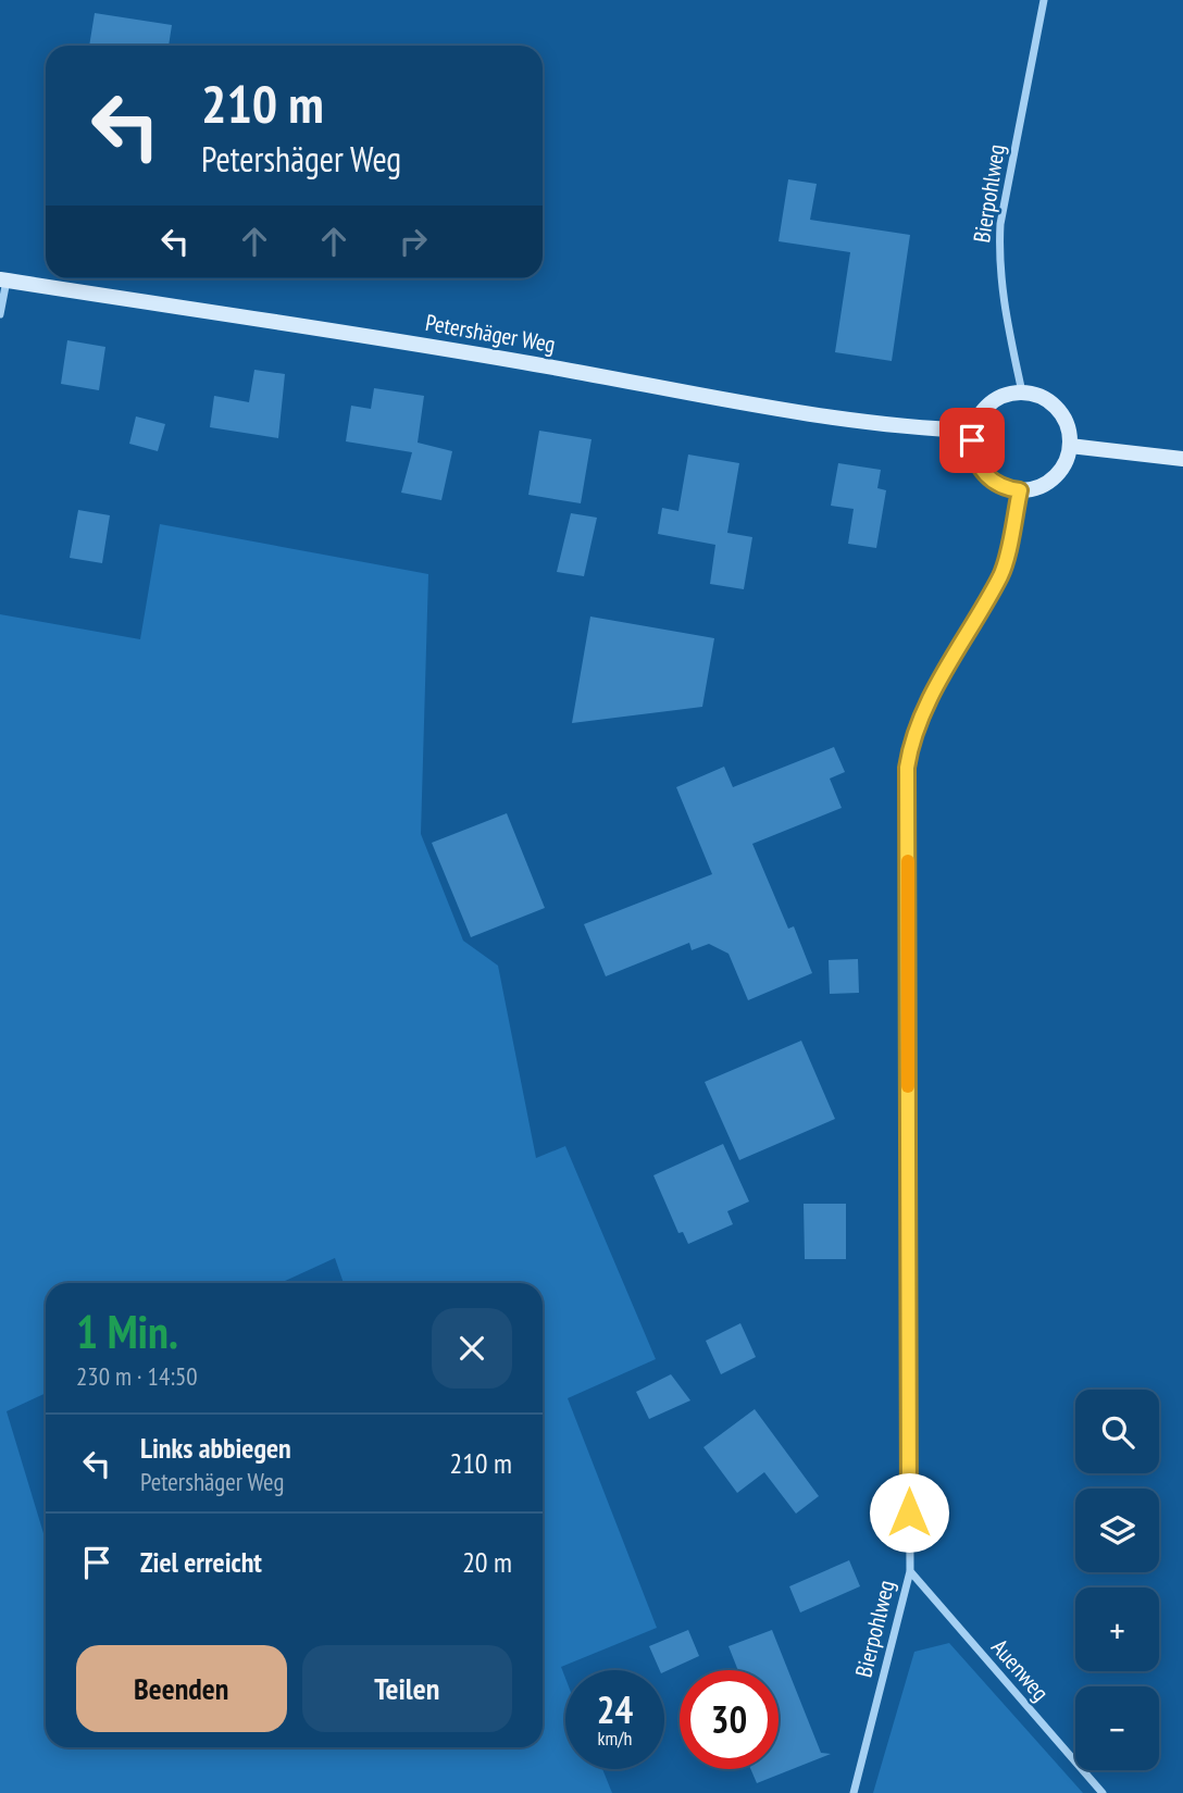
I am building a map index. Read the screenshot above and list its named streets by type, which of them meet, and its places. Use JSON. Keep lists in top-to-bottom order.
{
  "streets": {
    "street": ["Bierpohlweg", "Petershäger Weg", "Auenweg"]
  },
  "crossings": [
    ["Bierpohlweg", "Petershäger Weg"],
    ["Bierpohlweg", "Auenweg"]
  ],
  "page": {
    "turn": ["210 m", "Petershäger Weg"],
    "heading": ["1 Min.", "230 m · 14:50"],
    "map_buttons": ["+", "−"],
    "list": [
      {
        "name": "Links abbiegen",
        "note": "Petershäger Weg",
        "value": "210 m"
      },
      {
        "name": "Ziel erreicht",
        "value": "20 m"
      }
    ],
    "buttons": ["Beenden", "Teilen"],
    "speed": "24 km/h",
    "limit": "30"
  }
}
